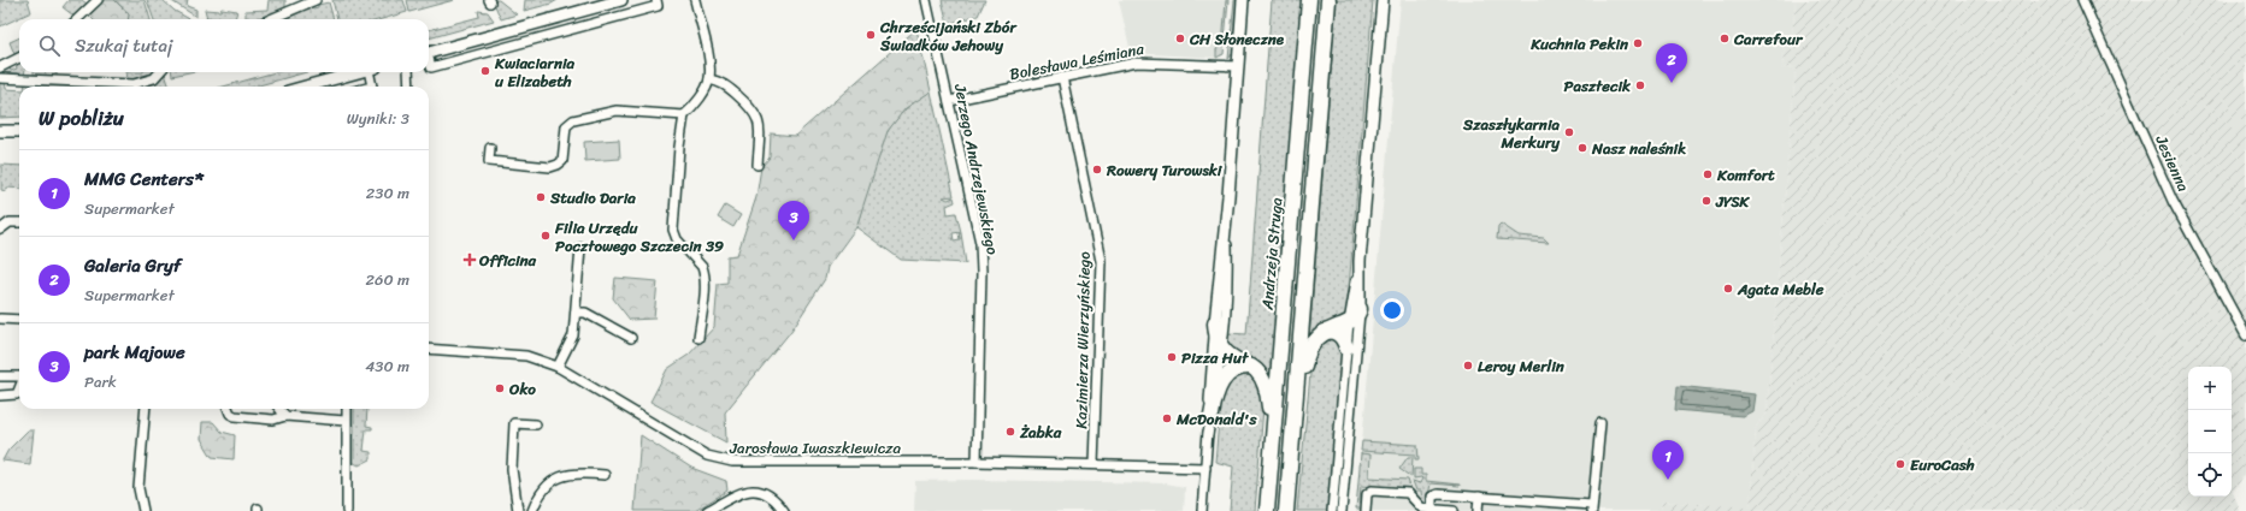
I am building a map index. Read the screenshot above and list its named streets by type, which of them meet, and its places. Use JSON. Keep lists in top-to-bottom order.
{
  "streets": {
    "main road": ["Andrzeja Struga"],
    "street": [
      "Bolesława Leśmiana",
      "Jesienna",
      "Jerzego Andrzejewskiego",
      "Kazimierza Wierzyńskiego",
      "Jarosława Iwaszkiewicza"
    ]
  },
  "crossings": [
    ["Bolesława Leśmiana", "Jerzego Andrzejewskiego"],
    ["Bolesława Leśmiana", "Kazimierza Wierzyńskiego"],
    ["Jerzego Andrzejewskiego", "Jarosława Iwaszkiewicza"],
    ["Kazimierza Wierzyńskiego", "Jarosława Iwaszkiewicza"]
  ],
  "places": {
    "other": [
      "Chrześcijański Zbór Świadków Jehowy",
      "CH Słoneczne",
      "Carrefour",
      "Kuchnia Pekin",
      "Kwiaciarnia u Elizabeth",
      "Pasztecik",
      "Szaszłykarnia Merkury",
      "Nasz naleśnik",
      "Rowery Turowski",
      "Komfort",
      "Studio Daria",
      "JYSK",
      "Filia Urzędu Pocztowego Szczecin 39",
      "Agata Meble",
      "Pizza Hut",
      "Leroy Merlin",
      "Oko",
      "McDonald's",
      "Żabka",
      "EuroCash"
    ],
    "health": ["Officina"]
  },
  "page": {
    "search": "Szukaj tutaj",
    "pins": ["2", "3", "1"],
    "heading": ["W pobliżu", "Wyniki: 3"],
    "list": [
      {
        "mark": "1",
        "name": "MMG Centers*",
        "note": "Supermarket",
        "value": "230 m"
      },
      {
        "mark": "2",
        "name": "Galeria Gryf",
        "note": "Supermarket",
        "value": "260 m"
      },
      {
        "mark": "3",
        "name": "park Majowe",
        "note": "Park",
        "value": "430 m"
      }
    ],
    "map_buttons": ["+", "−"]
  }
}
